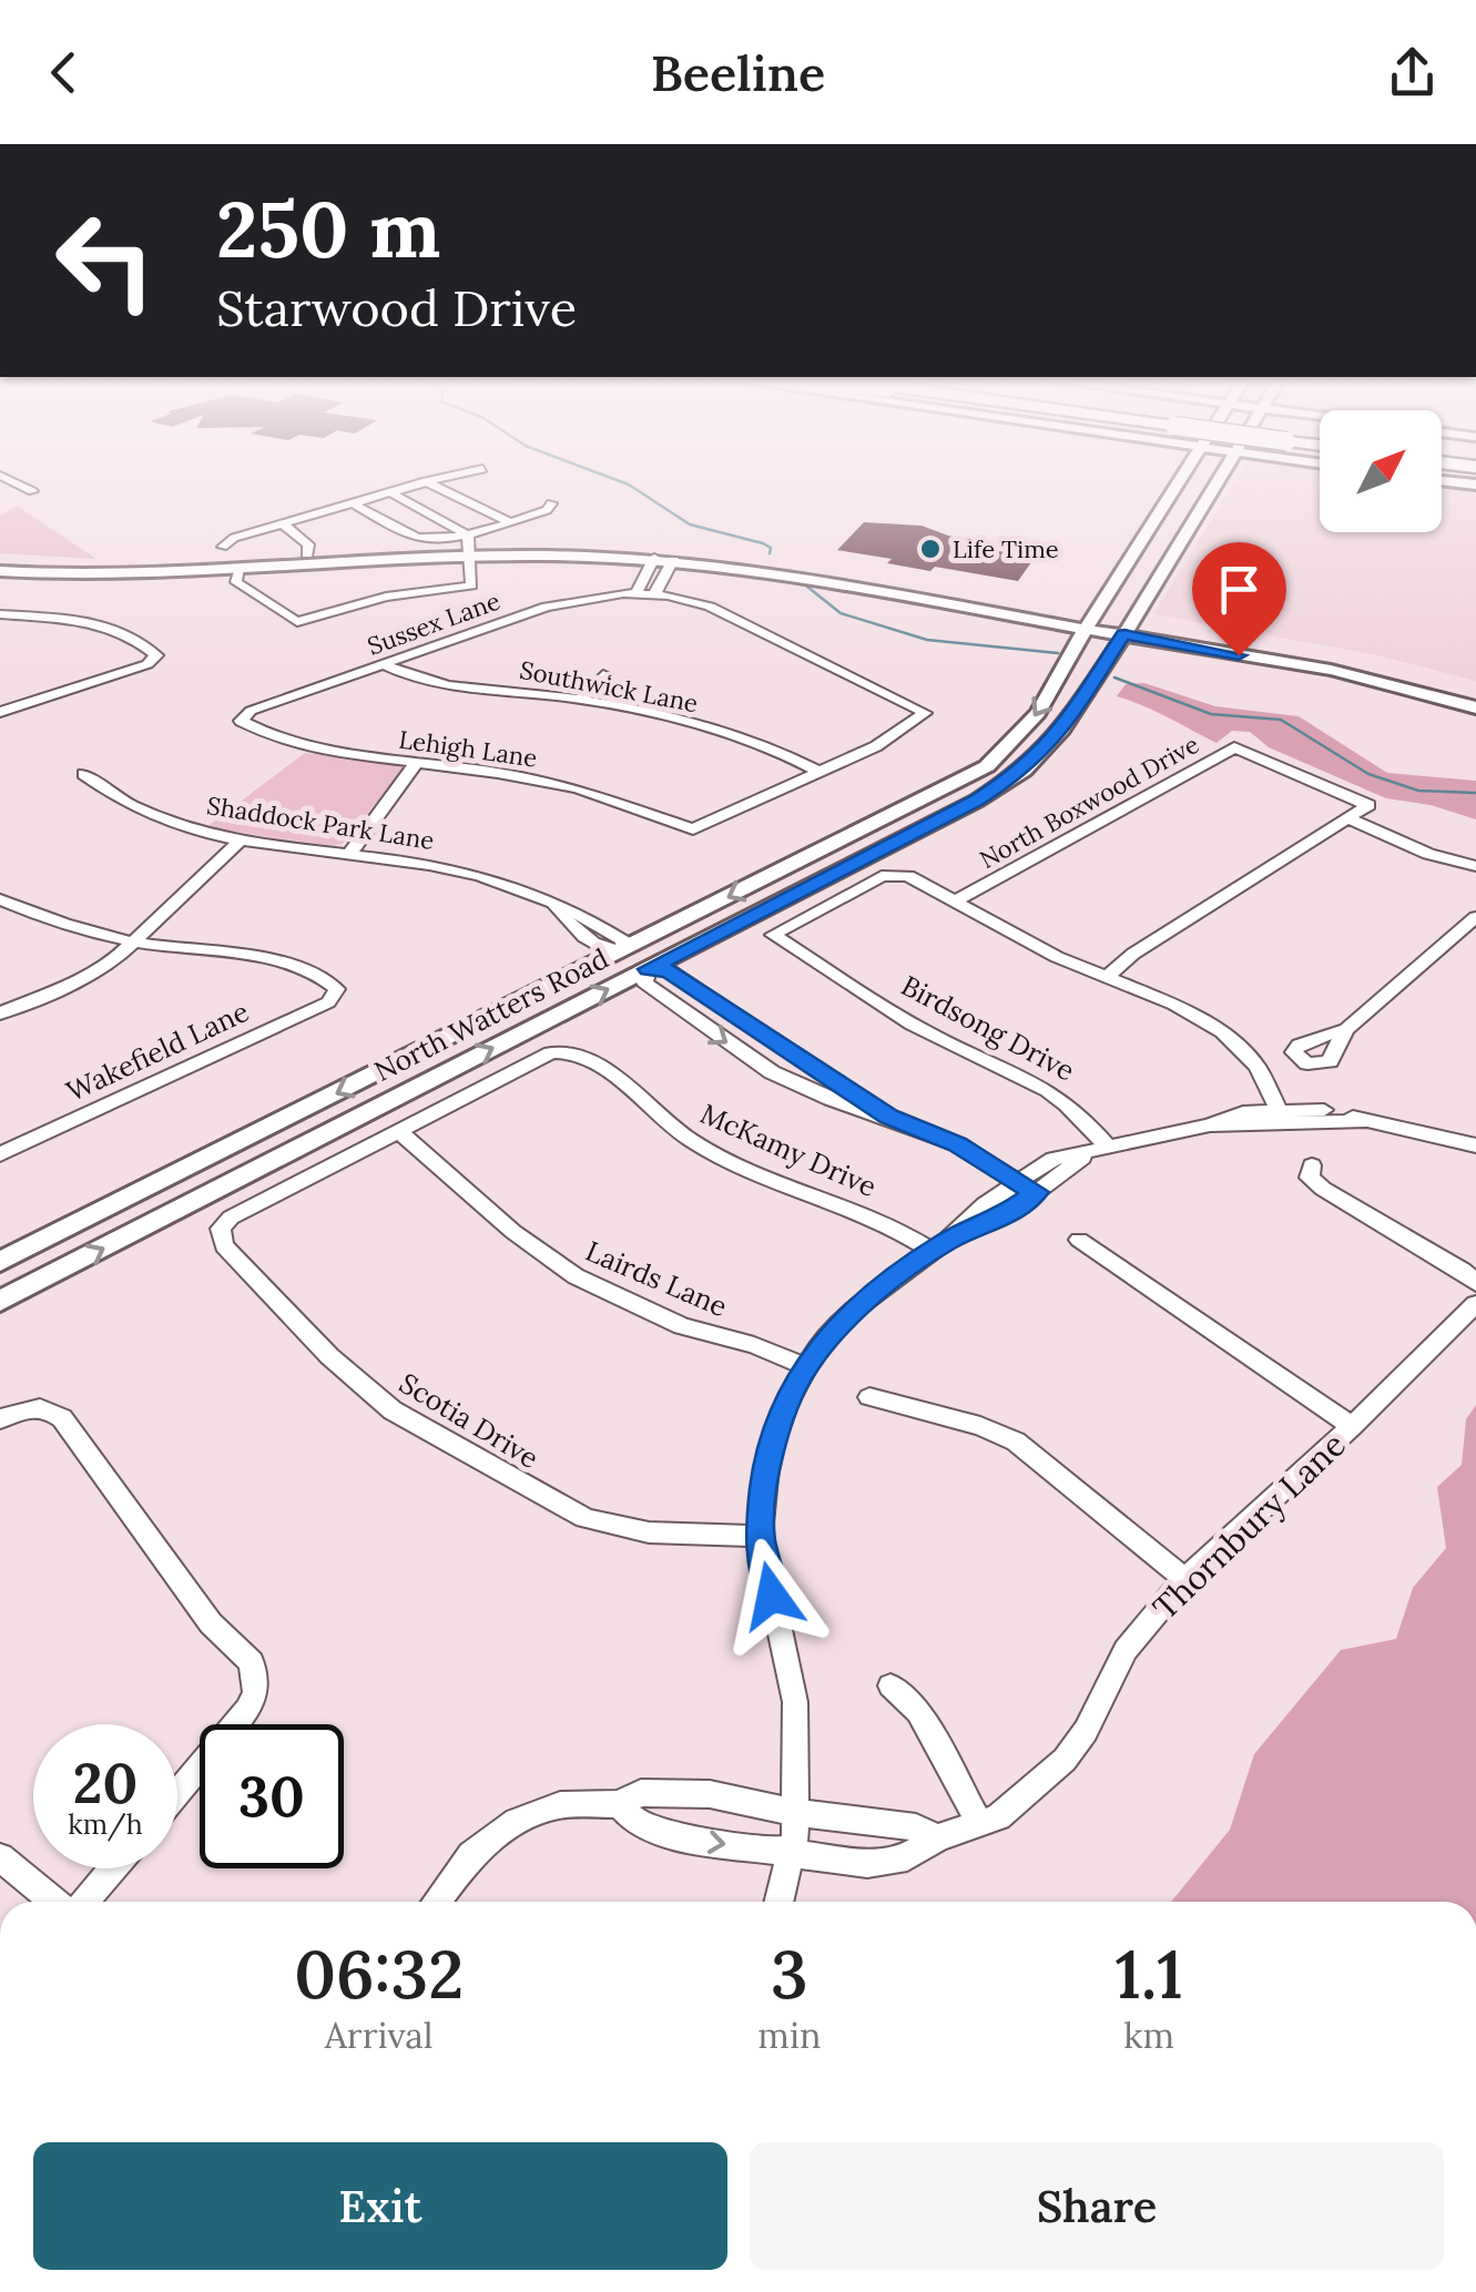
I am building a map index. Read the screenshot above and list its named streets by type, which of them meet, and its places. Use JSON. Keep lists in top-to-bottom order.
{
  "streets": {
    "main road": ["North Watters Road"],
    "street": [
      "Sussex Lane",
      "Southwick Lane",
      "Lehigh Lane",
      "North Boxwood Drive",
      "Shaddock Park Lane",
      "Birdsong Drive",
      "Wakefield Lane",
      "McKamy Drive",
      "Lairds Lane",
      "Scotia Drive",
      "Thornbury Lane"
    ]
  },
  "crossings": [
    ["Sussex Lane", "Southwick Lane"],
    ["Sussex Lane", "Lehigh Lane"],
    ["Southwick Lane", "Lehigh Lane"],
    ["North Boxwood Drive", "Birdsong Drive"],
    ["Shaddock Park Lane", "North Watters Road"],
    ["McKamy Drive", "Lairds Lane"],
    ["McKamy Drive", "Scotia Drive"]
  ],
  "places": ["Life Time"],
  "north": "top right",
  "page": {
    "header": "Beeline",
    "turn": ["250 m", "Starwood Drive"],
    "speed": "20 km/h",
    "limit": "30",
    "eta": [
      "06:32",
      "Arrival",
      "3",
      "min",
      "1.1",
      "km"
    ],
    "buttons": ["Exit", "Share"]
  }
}
